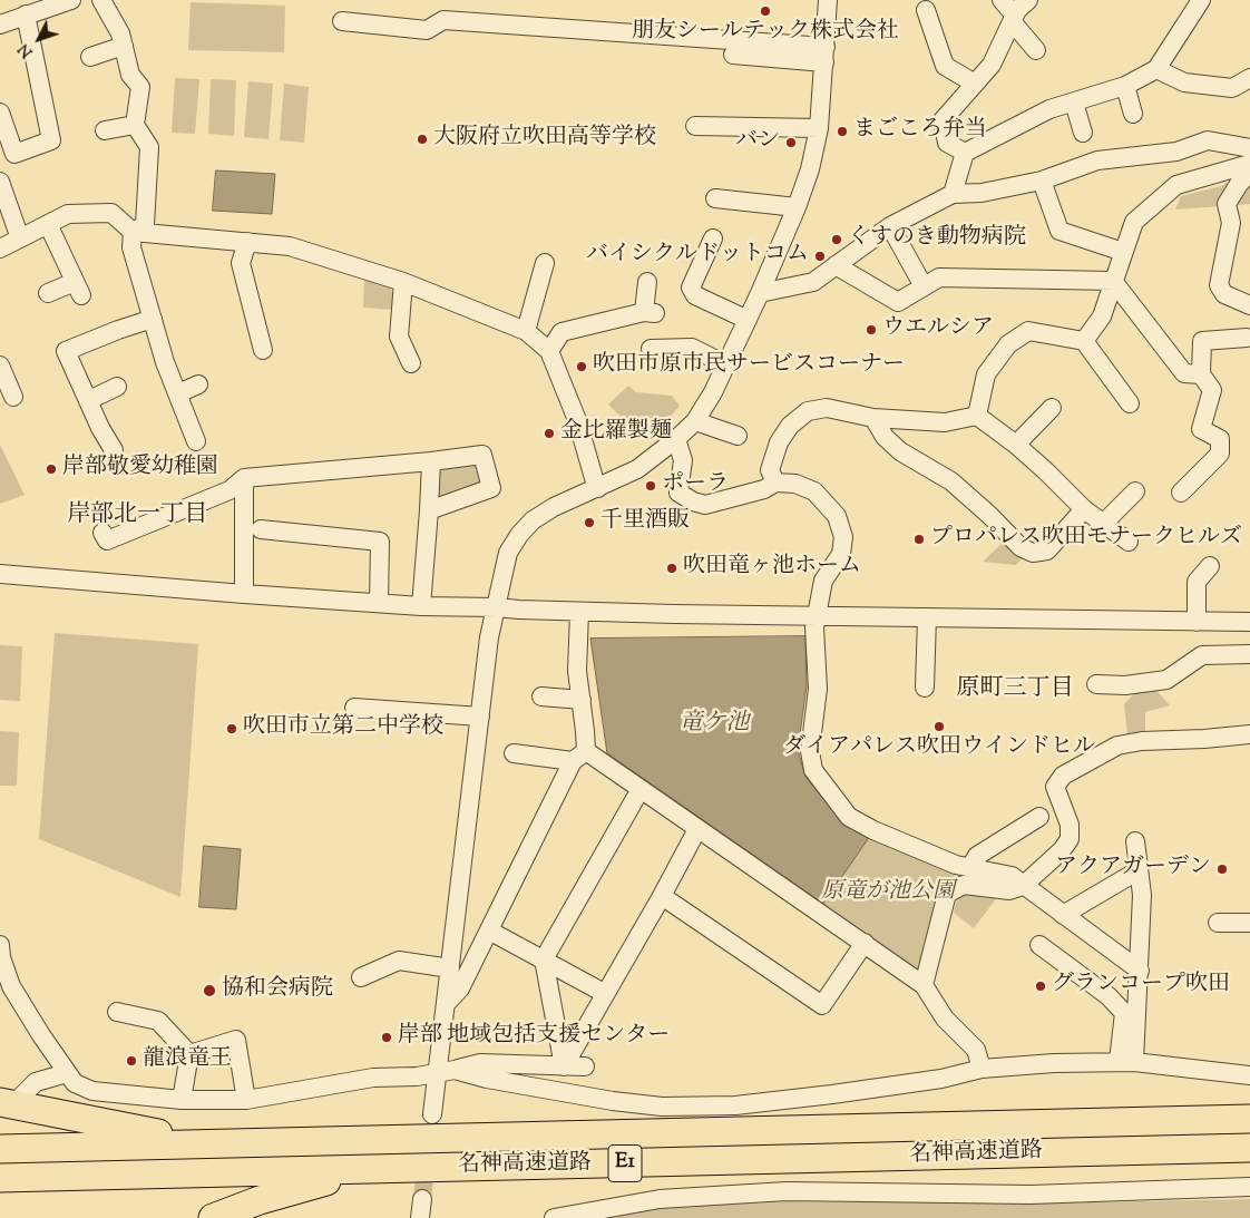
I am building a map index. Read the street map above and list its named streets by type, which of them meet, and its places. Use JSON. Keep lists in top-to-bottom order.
{
  "streets": {
    "highway": ["名神高速道路", "E1"]
  },
  "districts": ["岸部北一丁目", "原町三丁目"],
  "water": ["竜ケ池"],
  "parks": ["原竜が池公園"],
  "places": [
    "朋友シールテック株式会社",
    "まごころ弁当",
    "大阪府立吹田高等学校",
    "バン",
    "くすのき動物病院",
    "バイシクルドットコム",
    "ウエルシア",
    "吹田市原市民サービスコーナー",
    "金比羅製麺",
    "岸部敬愛幼稚園",
    "ポーラ",
    "千里酒販",
    "プロパレス吹田モナークヒルズ",
    "吹田竜ヶ池ホーム",
    "ダイアパレス吹田ウインドヒル",
    "吹田市立第二中学校",
    "アクアガーデン",
    "グランコープ吹田",
    "協和会病院",
    "岸部 地域包括支援センター",
    "龍浪竜王"
  ],
  "north": "bottom left"
}
